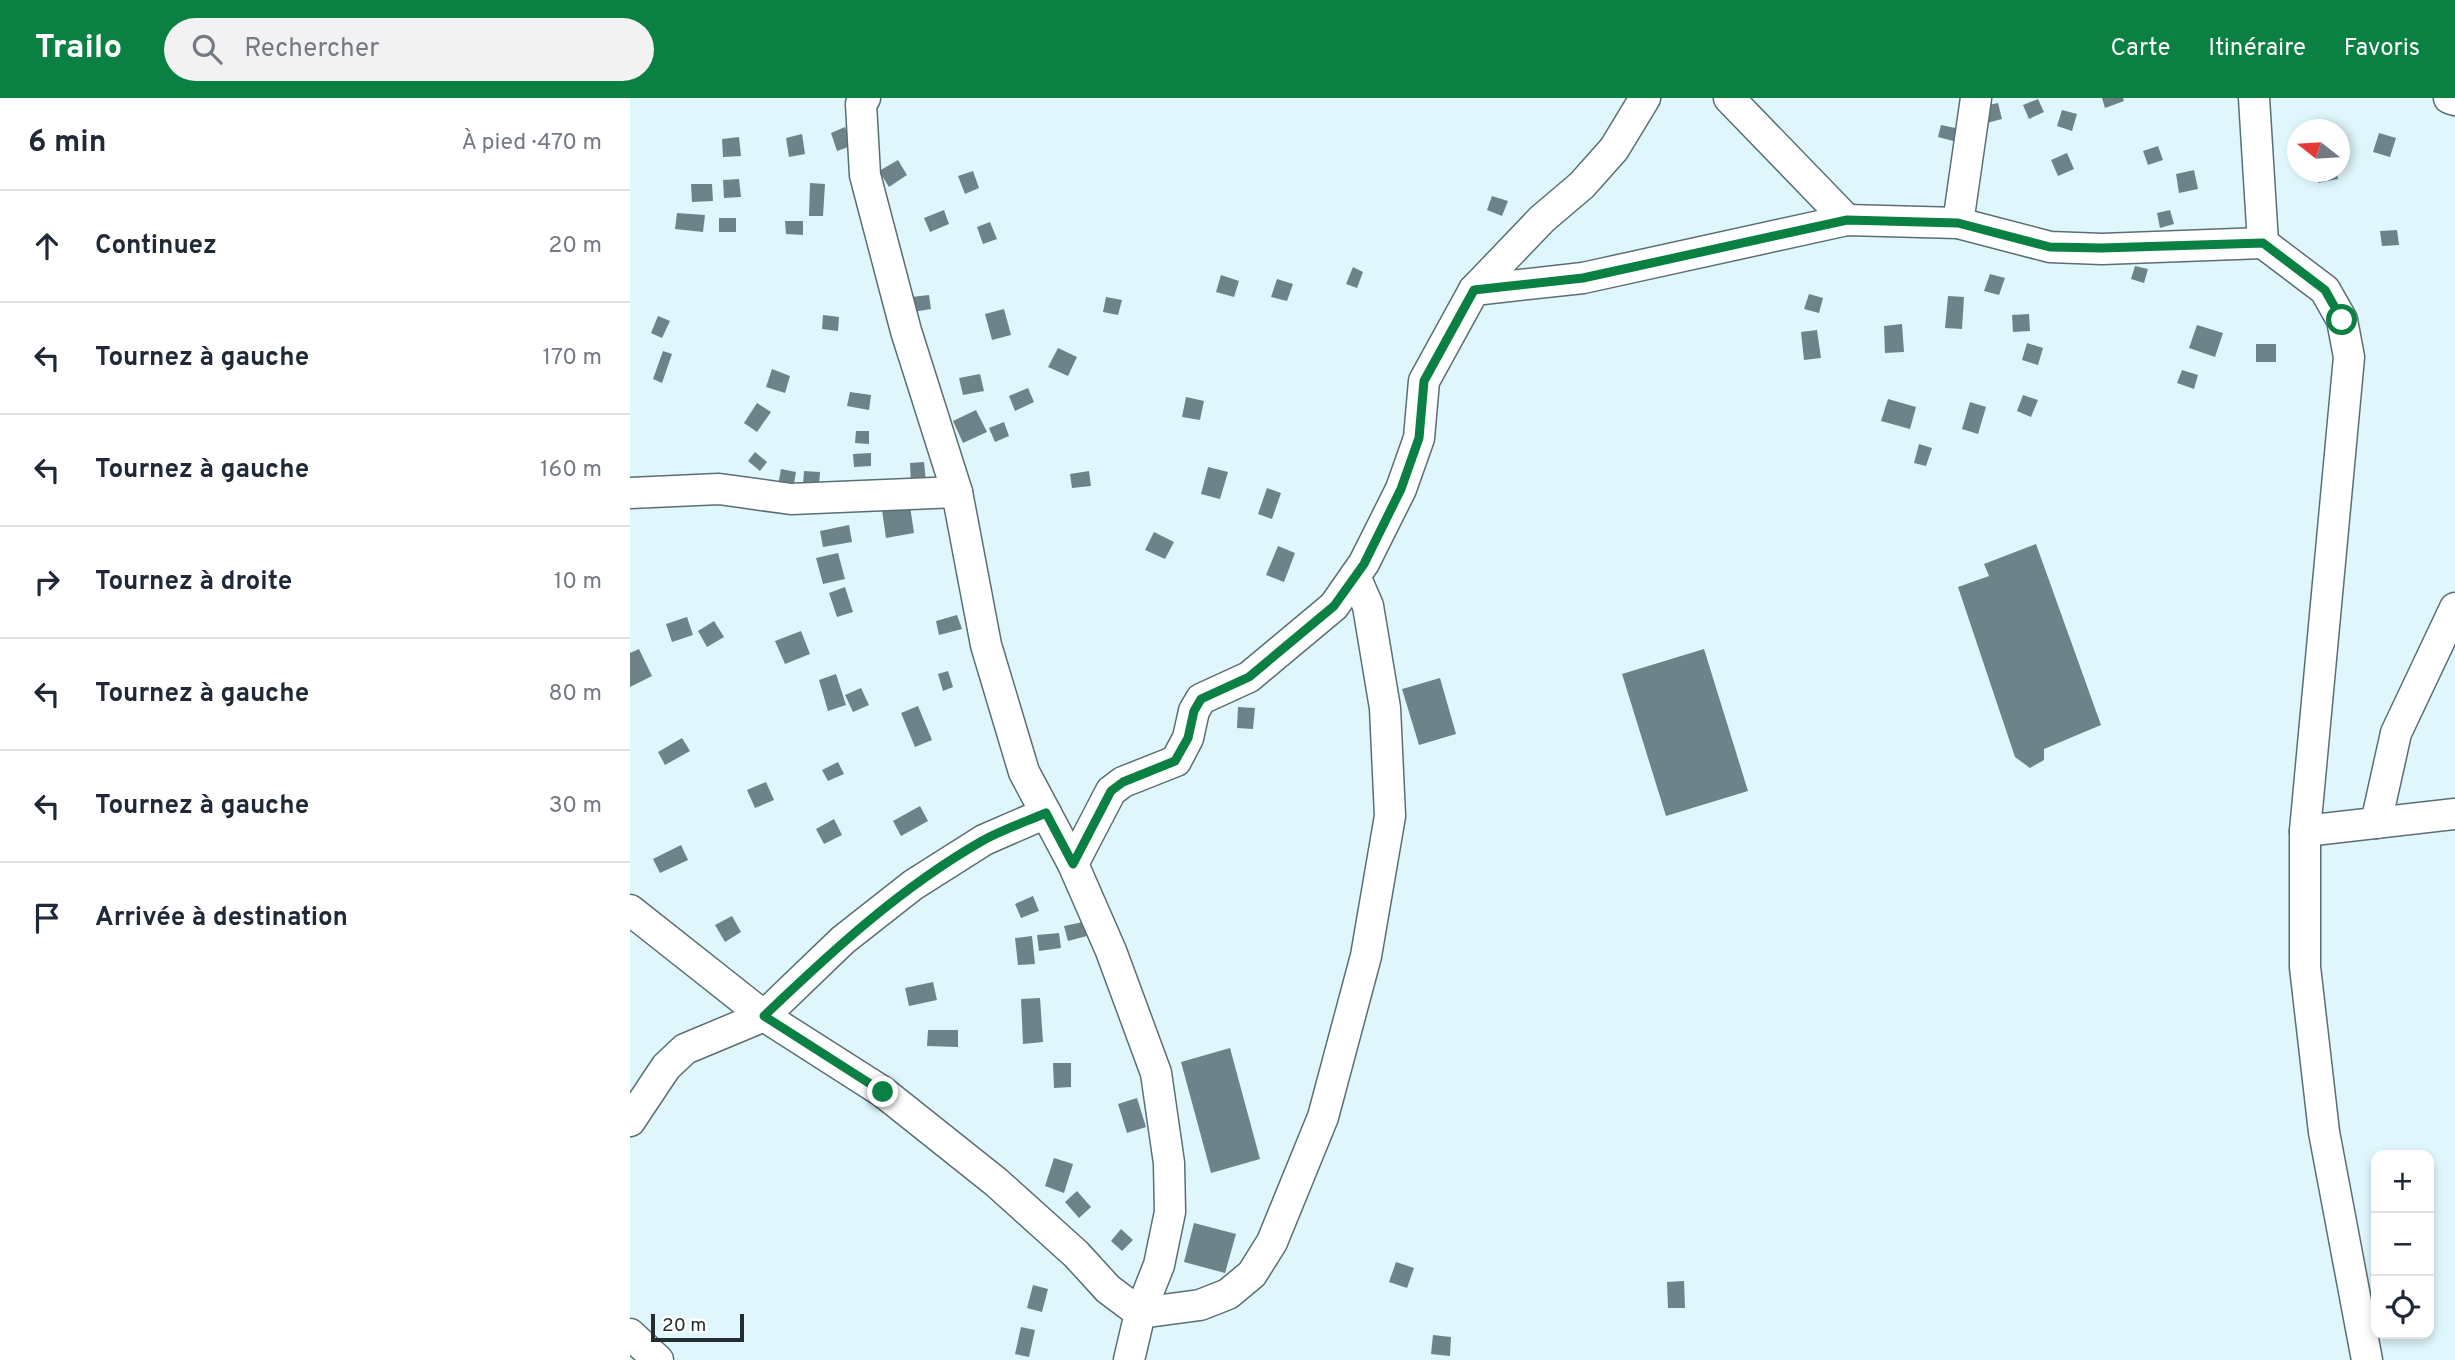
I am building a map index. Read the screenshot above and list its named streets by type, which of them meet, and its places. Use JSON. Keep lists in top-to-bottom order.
{
  "scale_bar": "20 m",
  "north": "left",
  "page": {
    "header": "Trailo",
    "search": "Rechercher",
    "nav": ["Carte", "Itinéraire", "Favoris"],
    "heading": ["6 min", "À pied · 470 m"],
    "list": [
      ["Continuez", "20 m"],
      ["Tournez à gauche", "170 m"],
      ["Tournez à gauche", "160 m"],
      ["Tournez à droite", "10 m"],
      ["Tournez à gauche", "80 m"],
      ["Tournez à gauche", "30 m"],
      "Arrivée à destination"
    ],
    "map_buttons": ["+", "−"],
    "scale": "20 m"
  }
}
